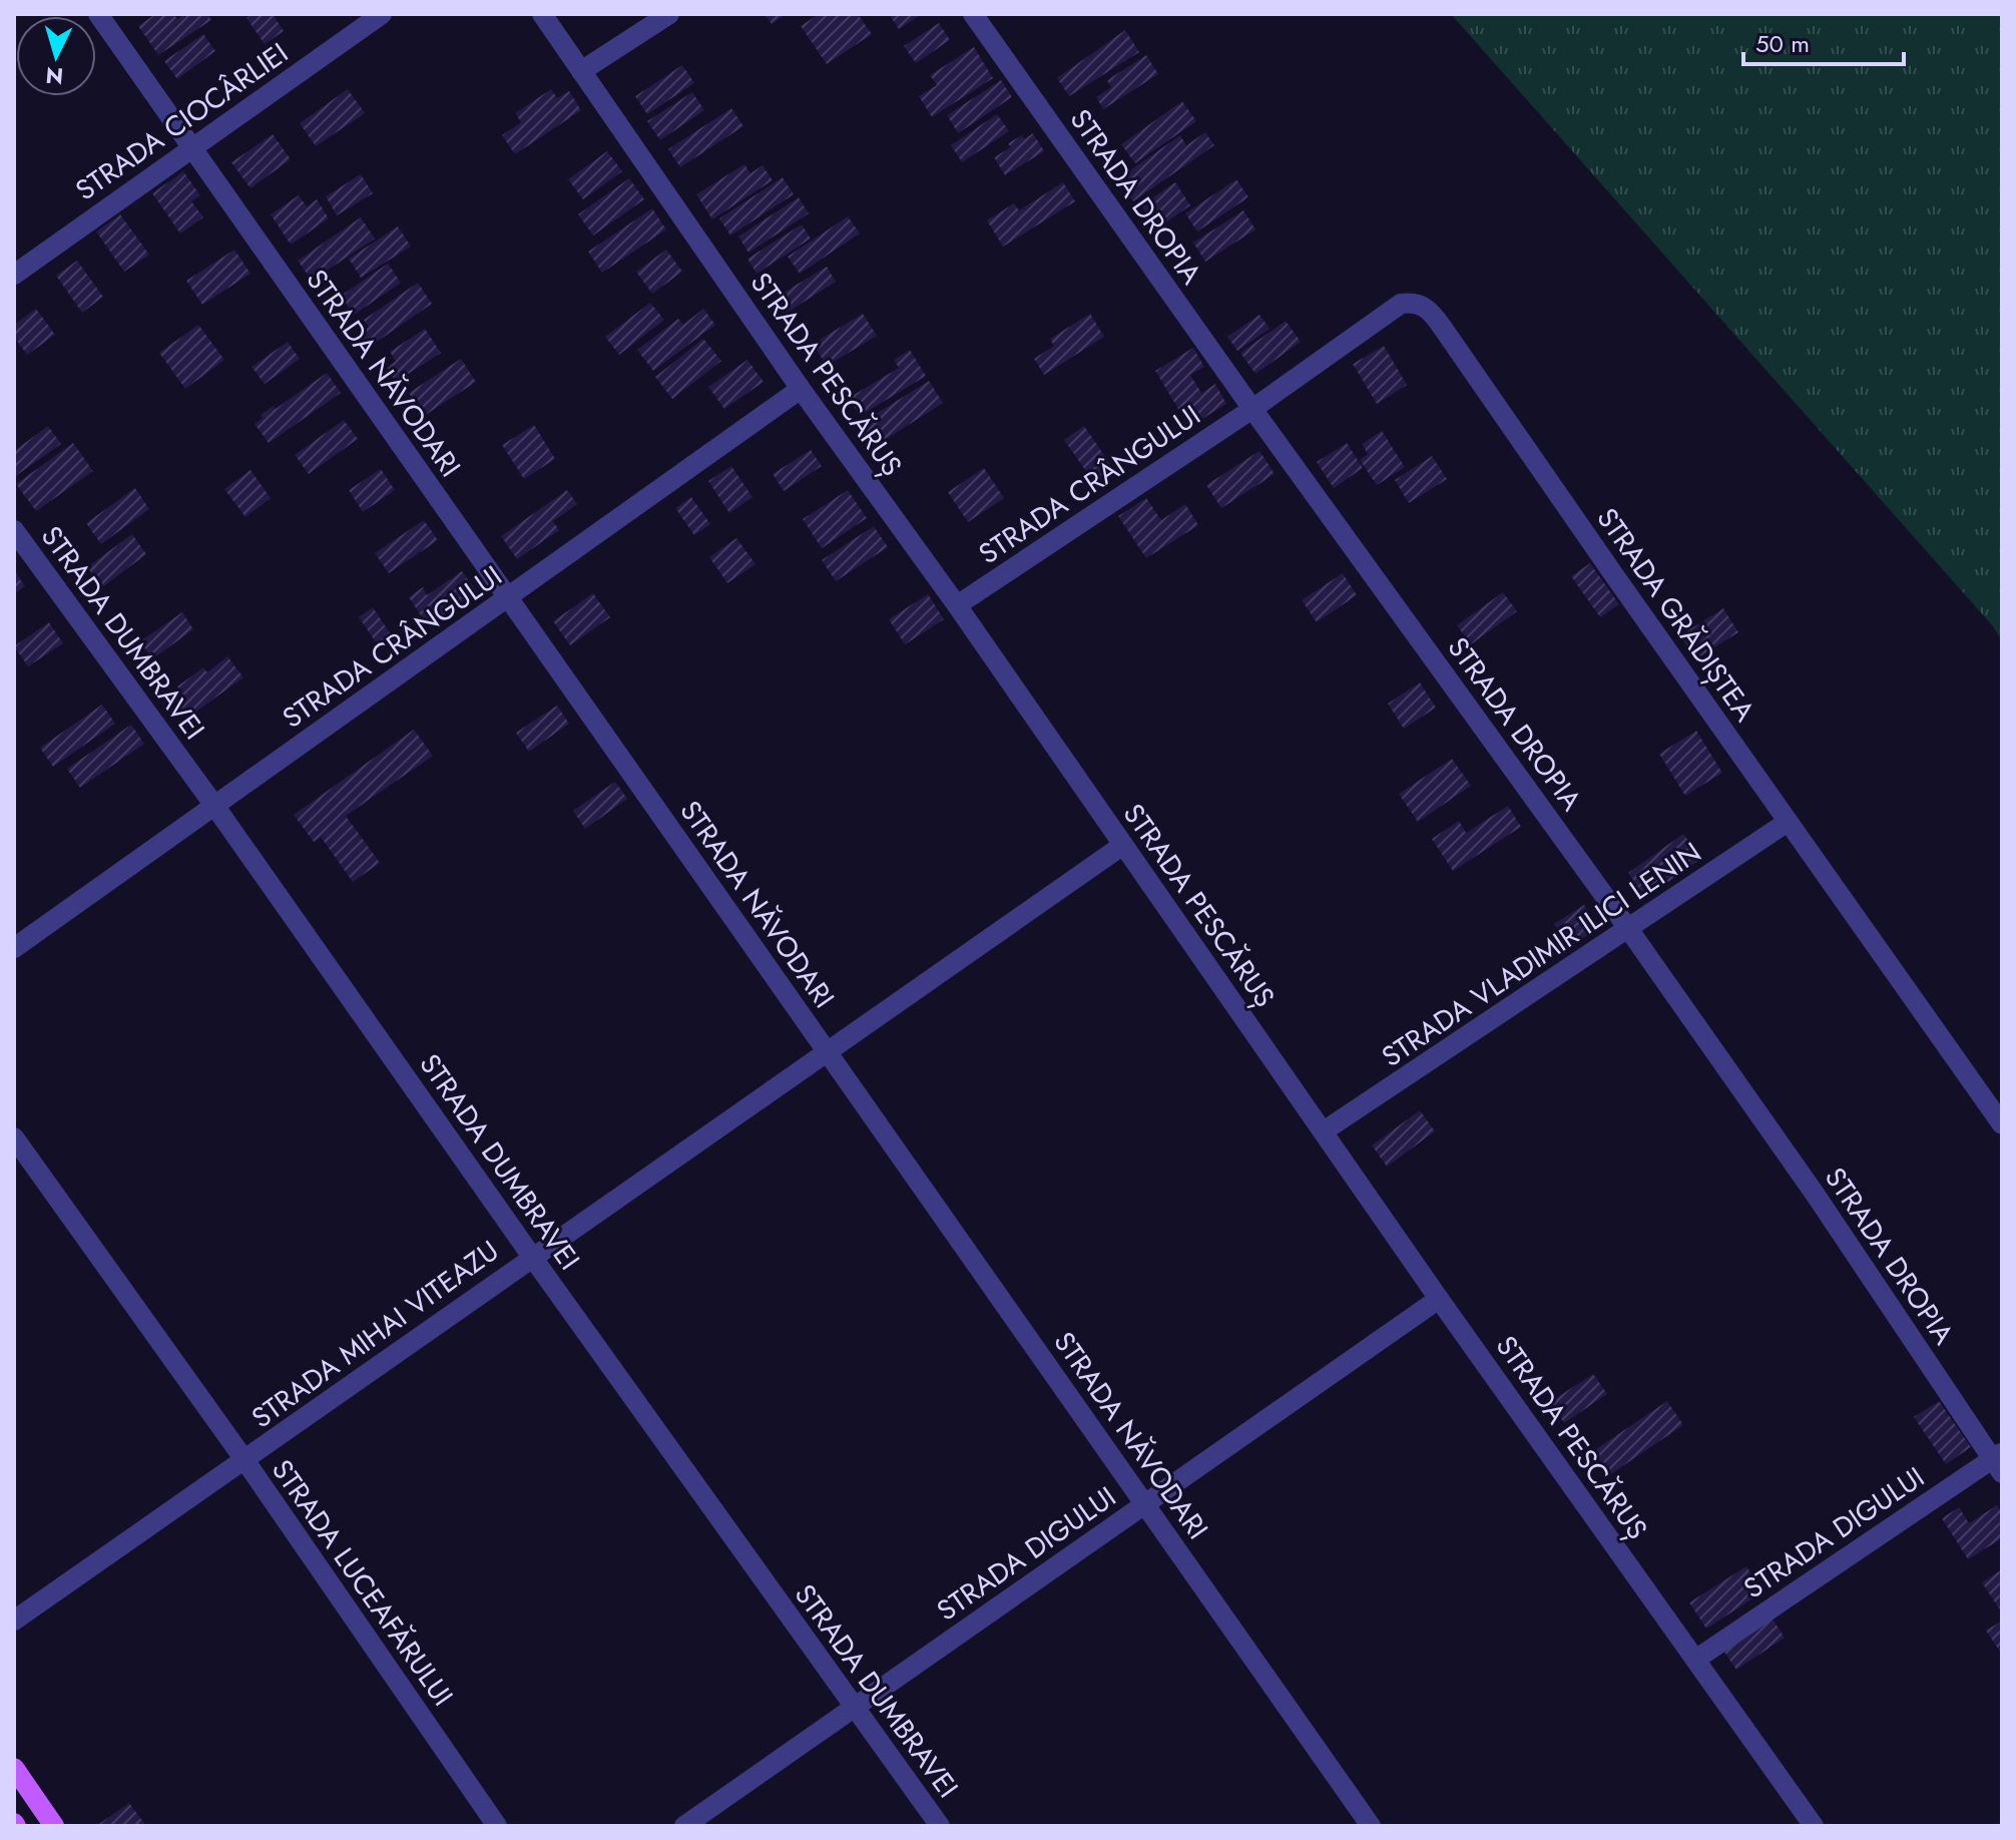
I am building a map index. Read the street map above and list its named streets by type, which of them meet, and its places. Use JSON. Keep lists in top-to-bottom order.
{
  "streets": {
    "street": [
      "STRADA CIOCÂRLIEI",
      "STRADA DROPIA",
      "STRADA NĂVODARI",
      "STRADA PESCĂRUȘ",
      "STRADA CRÂNGULUI",
      "STRADA GRĂDIȘTEA",
      "STRADA DUMBRAVEI",
      "STRADA VLADIMIR ILICI LENIN",
      "STRADA MIHAI VITEAZU",
      "STRADA DIGULUI",
      "STRADA LUCEAFĂRULUI"
    ]
  },
  "crossings": [
    ["STRADA CIOCÂRLIEI", "STRADA NĂVODARI"],
    ["STRADA DROPIA", "STRADA CRÂNGULUI"],
    ["STRADA DROPIA", "STRADA GRĂDIȘTEA"],
    ["STRADA DROPIA", "STRADA VLADIMIR ILICI LENIN"],
    ["STRADA DROPIA", "STRADA DIGULUI"],
    ["STRADA NĂVODARI", "STRADA CRÂNGULUI"],
    ["STRADA NĂVODARI", "STRADA MIHAI VITEAZU"],
    ["STRADA NĂVODARI", "STRADA DIGULUI"],
    ["STRADA PESCĂRUȘ", "STRADA CRÂNGULUI"],
    ["STRADA PESCĂRUȘ", "STRADA VLADIMIR ILICI LENIN"],
    ["STRADA PESCĂRUȘ", "STRADA MIHAI VITEAZU"],
    ["STRADA PESCĂRUȘ", "STRADA DIGULUI"],
    ["STRADA CRÂNGULUI", "STRADA GRĂDIȘTEA"],
    ["STRADA CRÂNGULUI", "STRADA DUMBRAVEI"],
    ["STRADA GRĂDIȘTEA", "STRADA VLADIMIR ILICI LENIN"],
    ["STRADA DUMBRAVEI", "STRADA MIHAI VITEAZU"],
    ["STRADA DUMBRAVEI", "STRADA DIGULUI"],
    ["STRADA MIHAI VITEAZU", "STRADA LUCEAFĂRULUI"]
  ],
  "scale_bar": "50 m",
  "north": "bottom"
}
